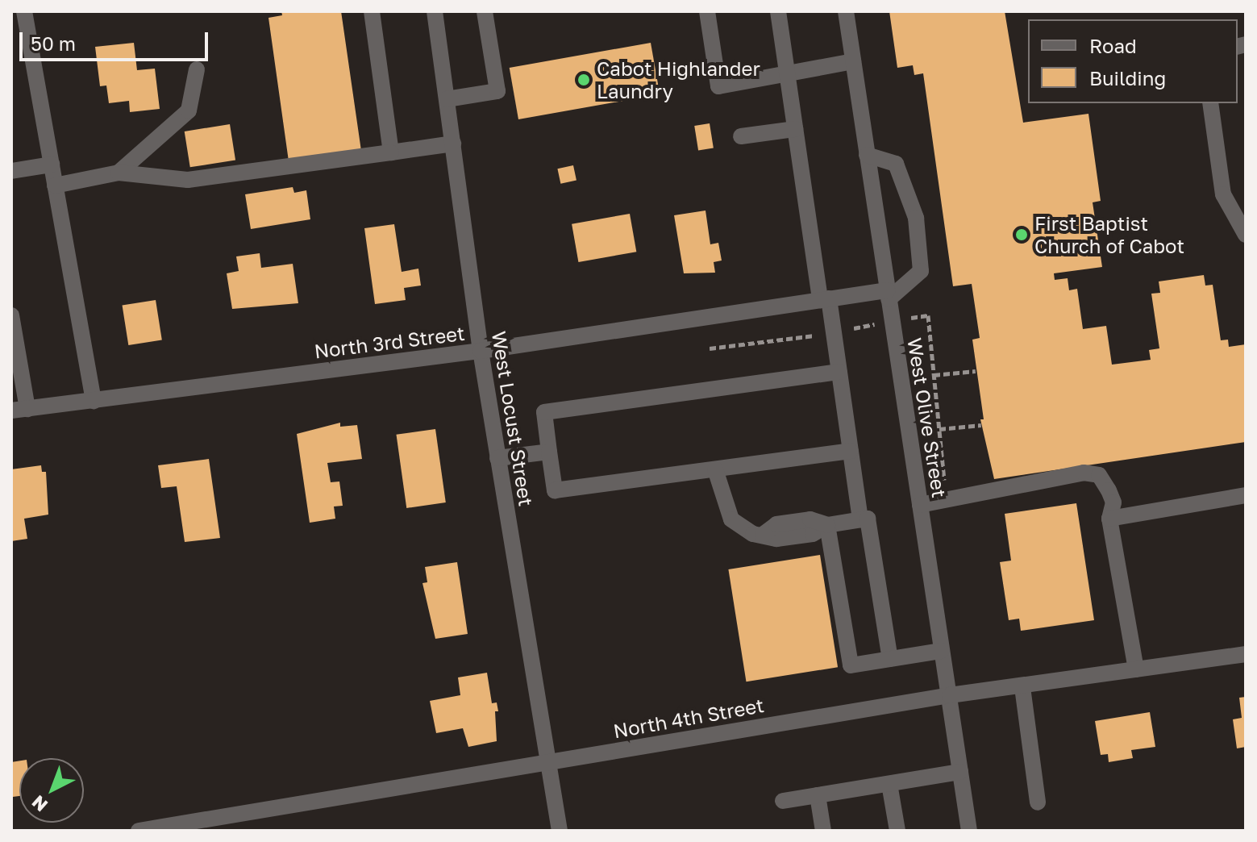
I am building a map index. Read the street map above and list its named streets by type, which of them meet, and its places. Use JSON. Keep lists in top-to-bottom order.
{
  "streets": {
    "street": [
      "North 3rd Street",
      "West Olive Street",
      "West Locust Street",
      "North 4th Street"
    ]
  },
  "crossings": [
    ["North 3rd Street", "West Olive Street"],
    ["North 3rd Street", "West Locust Street"],
    ["West Olive Street", "North 4th Street"],
    ["West Locust Street", "North 4th Street"]
  ],
  "places": ["Cabot Highlander Laundry", "First Baptist Church of Cabot"],
  "legend": ["Road", "Building"],
  "scale_bar": "50 m",
  "north": "bottom left"
}
